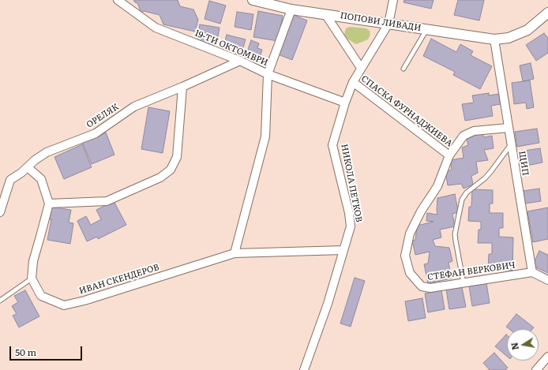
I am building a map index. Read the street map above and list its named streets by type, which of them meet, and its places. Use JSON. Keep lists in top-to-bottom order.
{
  "streets": {
    "street": [
      "ПОПОВИ ЛИВАДИ",
      "19-ТИ ОКТОМВРИ",
      "СПАСКА ФУРНАДЖИЕВА",
      "ОРЕЛЯК",
      "ЩИП",
      "НИКОЛА ПЕТКОВ",
      "СТЕФАН ВЕРКОВИЧ",
      "ИВАН СКЕНДЕРОВ"
    ]
  },
  "crossings": [
    ["ПОПОВИ ЛИВАДИ", "ЩИП"],
    ["ПОПОВИ ЛИВАДИ", "НИКОЛА ПЕТКОВ"],
    ["19-ТИ ОКТОМВРИ", "ОРЕЛЯК"],
    ["19-ТИ ОКТОМВРИ", "НИКОЛА ПЕТКОВ"],
    ["СПАСКА ФУРНАДЖИЕВА", "НИКОЛА ПЕТКОВ"],
    ["СПАСКА ФУРНАДЖИЕВА", "СТЕФАН ВЕРКОВИЧ"],
    ["ЩИП", "СТЕФАН ВЕРКОВИЧ"],
    ["НИКОЛА ПЕТКОВ", "ИВАН СКЕНДЕРОВ"]
  ],
  "scale_bar": "50 m",
  "north": "left"
}
